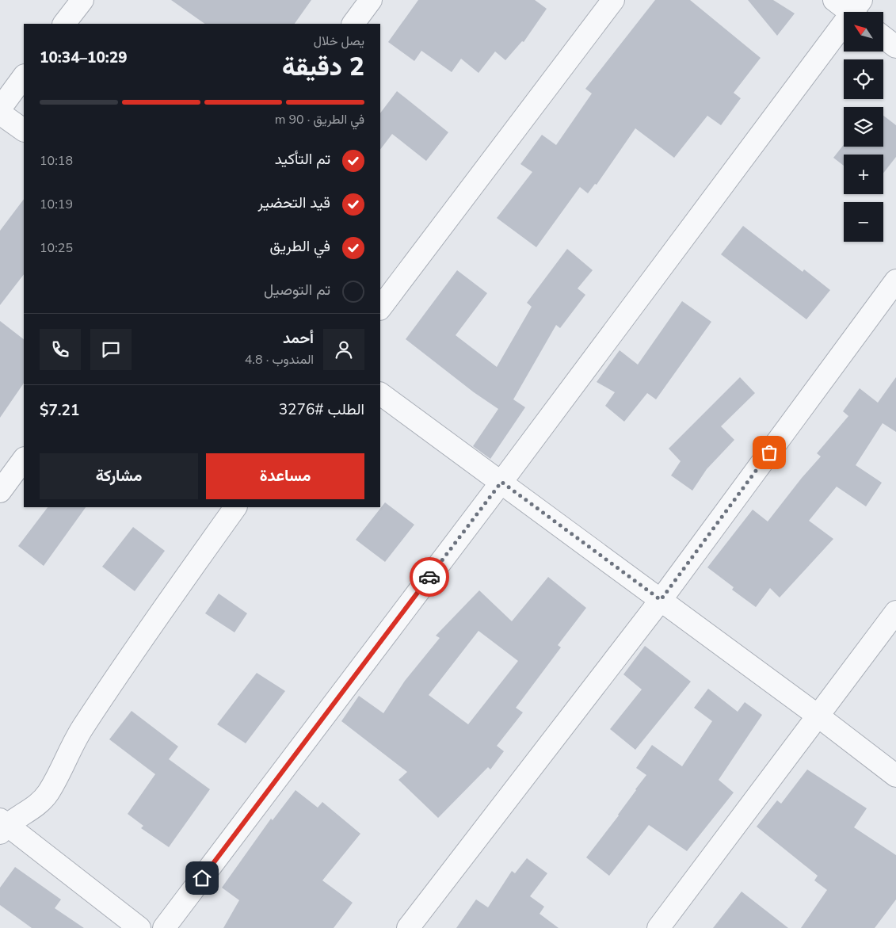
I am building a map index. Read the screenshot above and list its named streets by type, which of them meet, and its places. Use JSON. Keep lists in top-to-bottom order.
{
  "north": "top left",
  "page": {
    "map_buttons": ["+", "−"],
    "heading": ["2 دقيقة", "يصل خلال", "10:29–10:34"],
    "panel": [
      "أحمد",
      "المندوب · 4.8",
      "الطلب #3276",
      "$7.21"
    ],
    "bar": "في الطريق · 90 m",
    "list": [
      ["تم التأكيد", "10:18"],
      ["قيد التحضير", "10:19"],
      ["في الطريق", "10:25"],
      "تم التوصيل"
    ],
    "buttons": ["مساعدة", "مشاركة"]
  }
}
